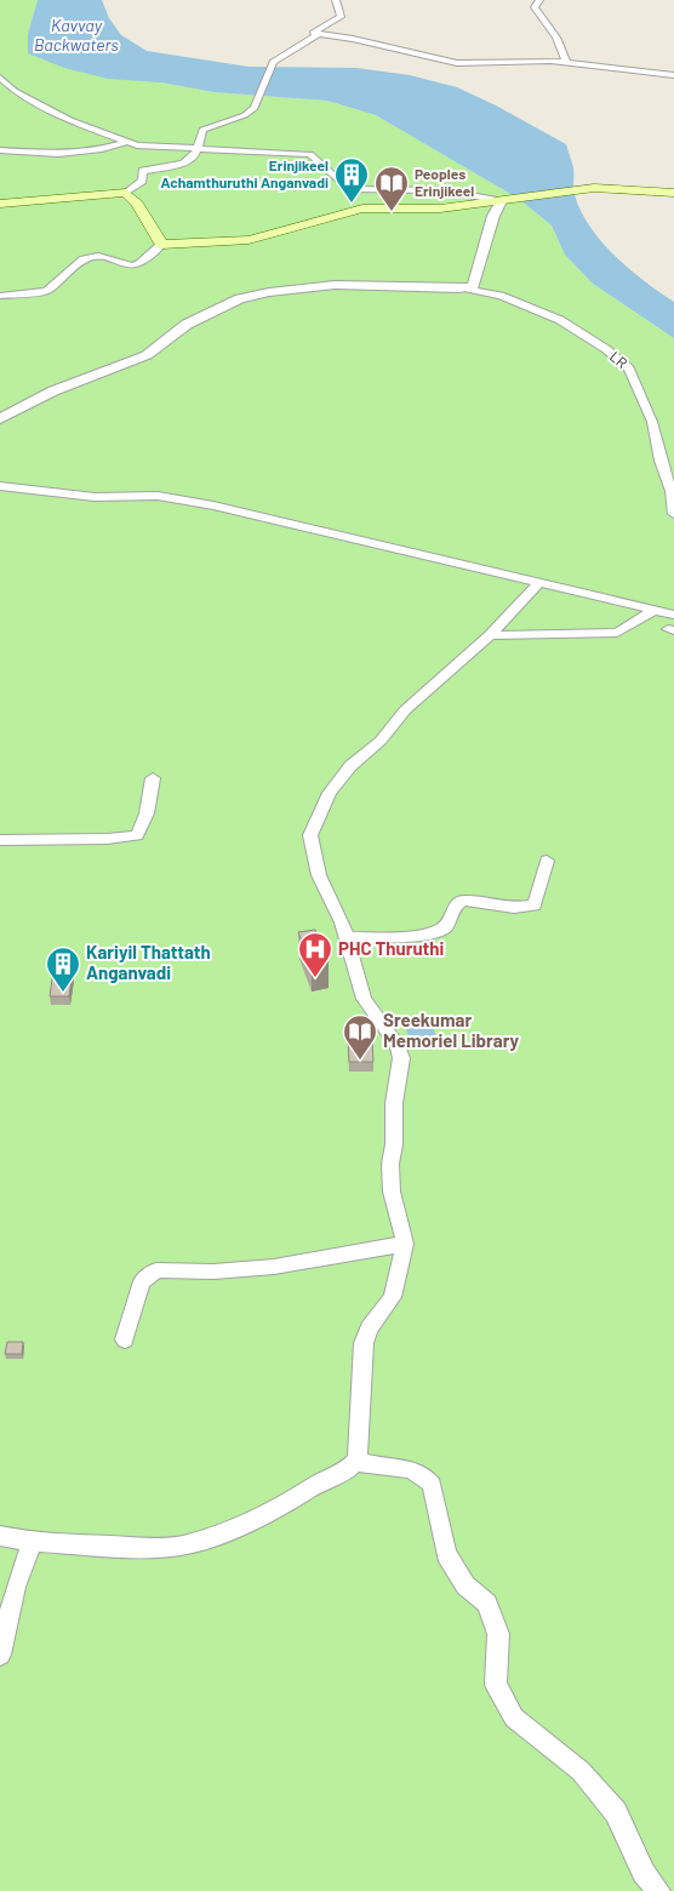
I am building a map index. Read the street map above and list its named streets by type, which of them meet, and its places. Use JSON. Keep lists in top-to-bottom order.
{
  "streets": {
    "street": ["LR"]
  },
  "water": ["Kavvay Backwaters"],
  "places": {
    "building": ["Erinjikeel Achamthuruthi Anganvadi", "Kariyil Thattath Anganvadi"],
    "library": ["Peoples Erinjikeel", "Sreekumar Memoriel Library"],
    "hospital": ["PHC Thuruthi"]
  }
}
